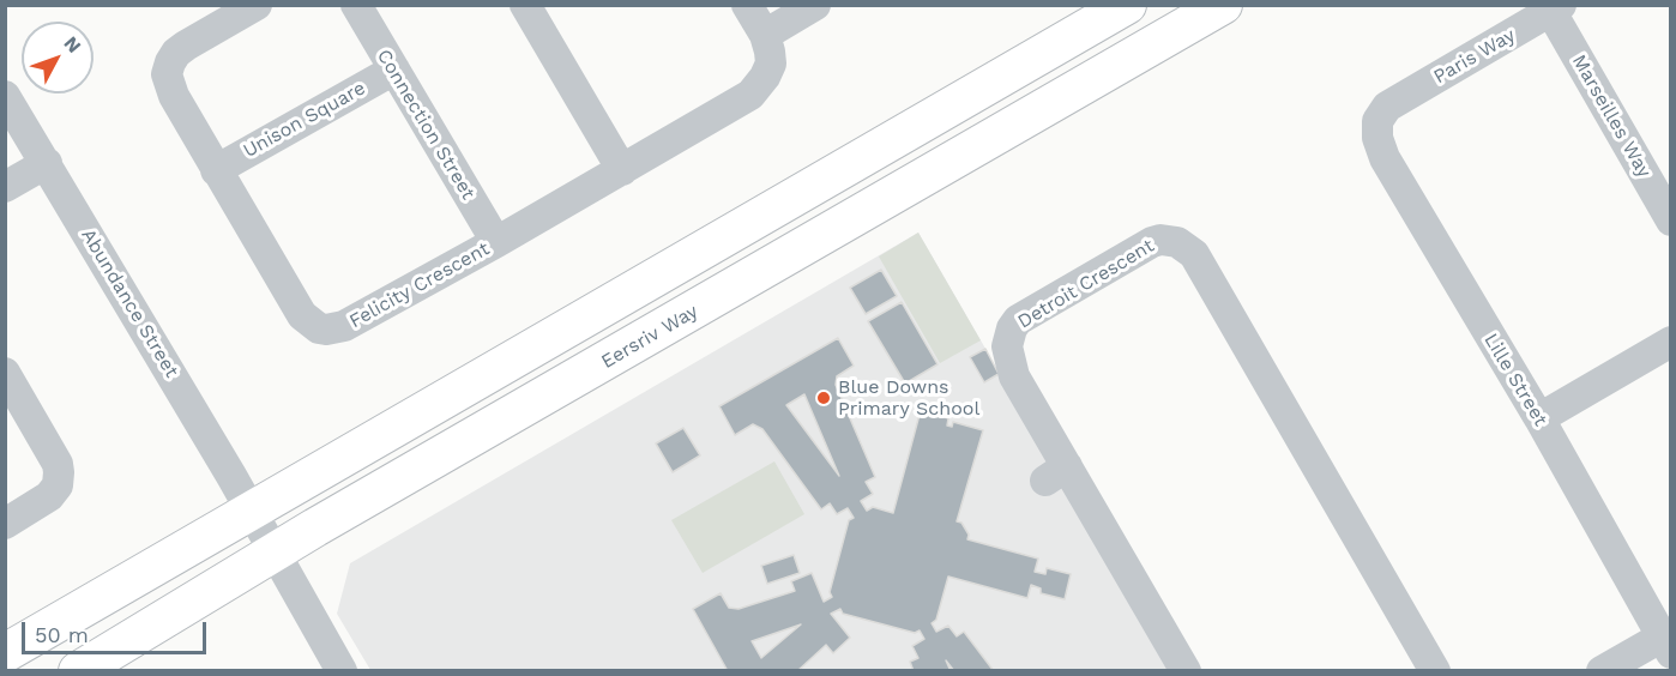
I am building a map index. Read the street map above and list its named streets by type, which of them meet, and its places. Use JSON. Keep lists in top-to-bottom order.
{
  "streets": {
    "main road": ["Eersriv Way"],
    "street": [
      "Paris Way",
      "Marseilles Way",
      "Unison Square",
      "Connection Street",
      "Detroit Crescent",
      "Felicity Crescent",
      "Abundance Street",
      "Lille Street"
    ]
  },
  "crossings": [
    ["Paris Way", "Marseilles Way"],
    ["Paris Way", "Lille Street"],
    ["Unison Square", "Connection Street"],
    ["Unison Square", "Felicity Crescent"],
    ["Connection Street", "Felicity Crescent"],
    ["Abundance Street", "Eersriv Way"]
  ],
  "places": ["Blue Downs Primary School"],
  "scale_bar": "50 m",
  "north": "top right"
}
